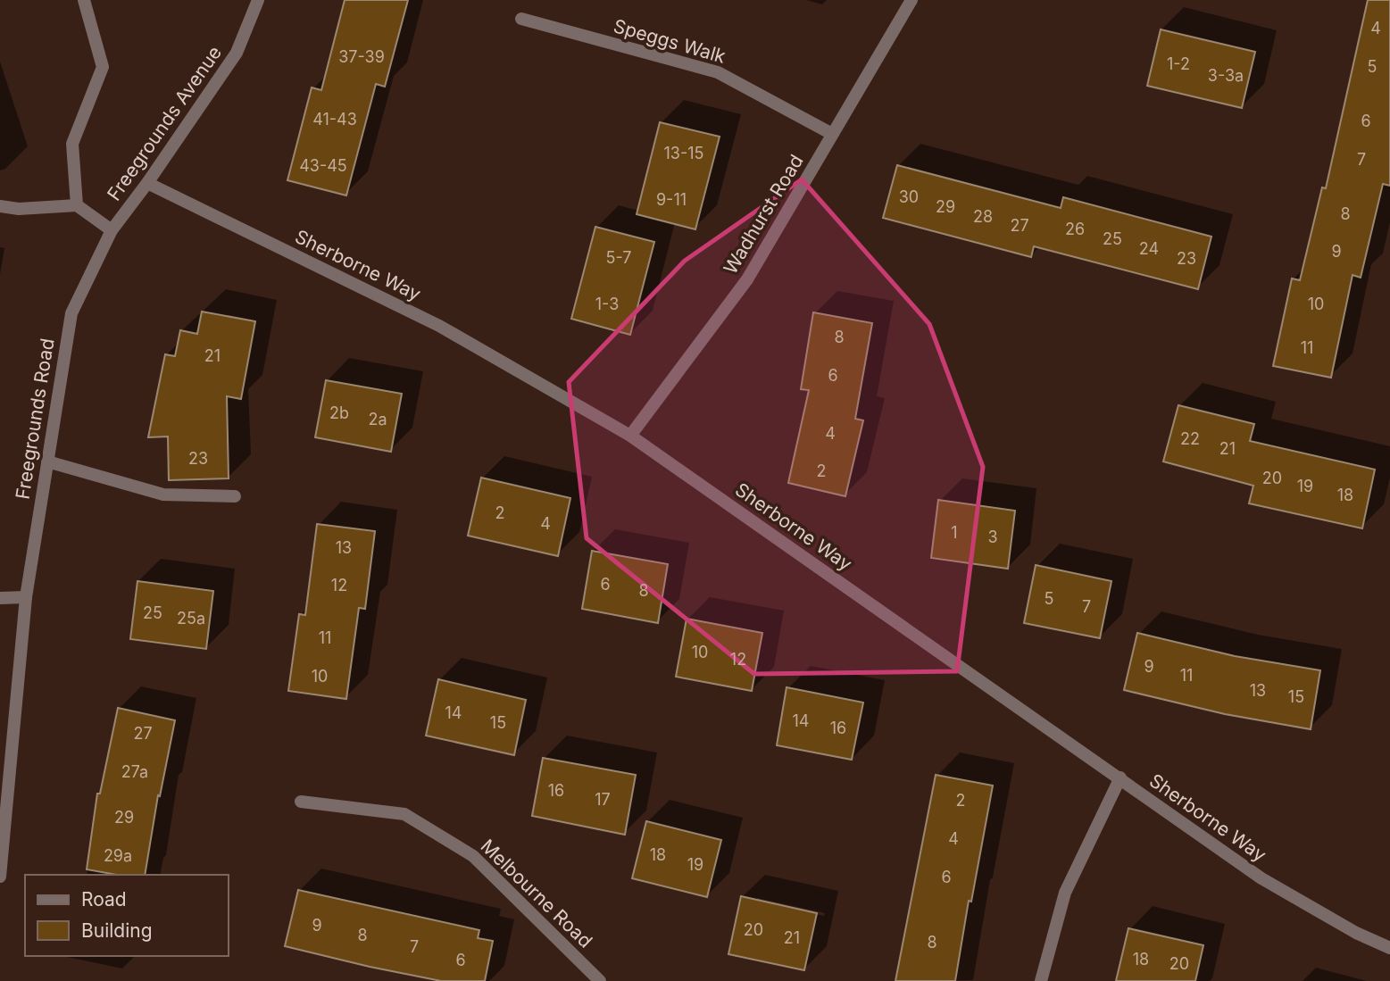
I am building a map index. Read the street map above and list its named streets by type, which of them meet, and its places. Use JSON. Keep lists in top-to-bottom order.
{
  "streets": {
    "street": [
      "Speggs Walk",
      "Freegrounds Avenue",
      "Wadhurst Road",
      "Sherborne Way",
      "Freegrounds Road",
      "Melbourne Road"
    ]
  },
  "crossings": [
    ["Speggs Walk", "Wadhurst Road"],
    ["Freegrounds Avenue", "Sherborne Way"],
    ["Freegrounds Avenue", "Freegrounds Road"],
    ["Wadhurst Road", "Sherborne Way"]
  ],
  "house_numbers": [
    "4",
    "37-39",
    "1-2",
    "5",
    "3-3a",
    "41-43",
    "6",
    "13-15",
    "7",
    "43-45",
    "30",
    "9-11",
    "29",
    "8",
    "28",
    "27",
    "26",
    "25",
    "24",
    "9",
    "5-7",
    "23",
    "1-3",
    "10",
    "8",
    "11",
    "21",
    "6",
    "2b",
    "2a",
    "4",
    "22",
    "21",
    "23",
    "2",
    "20",
    "19",
    "18",
    "2",
    "4",
    "1",
    "3",
    "13",
    "6",
    "12",
    "8",
    "5",
    "7",
    "25",
    "25a",
    "11",
    "10",
    "12",
    "9",
    "11",
    "10",
    "13",
    "15",
    "14",
    "14",
    "15",
    "16",
    "27",
    "27a",
    "16",
    "17",
    "2",
    "29",
    "4",
    "18",
    "29a",
    "19",
    "6",
    "9",
    "20",
    "8",
    "21",
    "8",
    "7",
    "18",
    "6",
    "20"
  ],
  "legend": ["Road", "Building"]
}
